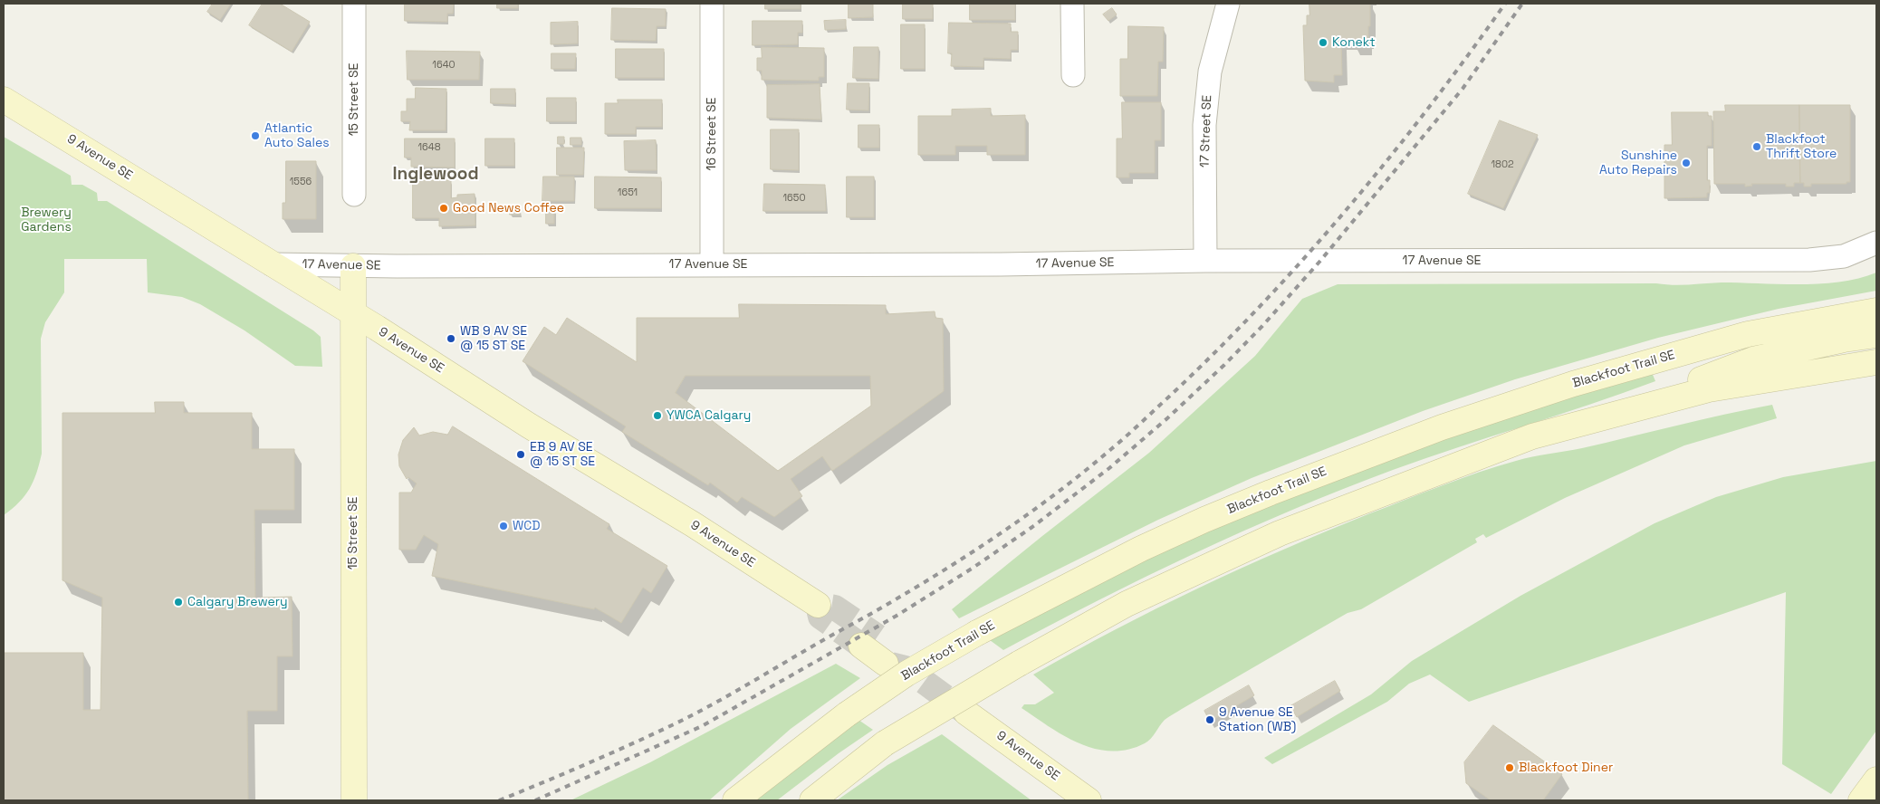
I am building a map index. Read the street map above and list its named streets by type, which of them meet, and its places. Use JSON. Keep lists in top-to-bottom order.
{
  "streets": {
    "main road": ["15 Street SE", "9 Avenue SE", "Blackfoot Trail SE"],
    "street": ["17 Street SE", "16 Street SE", "17 Avenue SE"]
  },
  "crossings": [
    ["15 Street SE", "9 Avenue SE"],
    ["15 Street SE", "17 Avenue SE"],
    ["17 Street SE", "17 Avenue SE"],
    ["16 Street SE", "17 Avenue SE"],
    ["9 Avenue SE", "17 Avenue SE"]
  ],
  "districts": ["Inglewood"],
  "parks": ["Brewery Gardens"],
  "places": [
    "Konekt",
    "Atlantic Auto Sales",
    "Blackfoot Thrift Store",
    "Sunshine Auto Repairs",
    "Good News Coffee",
    "WB 9 AV SE @ 15 ST SE",
    "YWCA Calgary",
    "EB 9 AV SE @ 15 ST SE",
    "WCD",
    "Calgary Brewery",
    "9 Avenue SE Station (WB)",
    "Blackfoot Diner"
  ],
  "house_numbers": [
    "1640",
    "1648",
    "1802",
    "1556",
    "1651",
    "1650"
  ]
}
